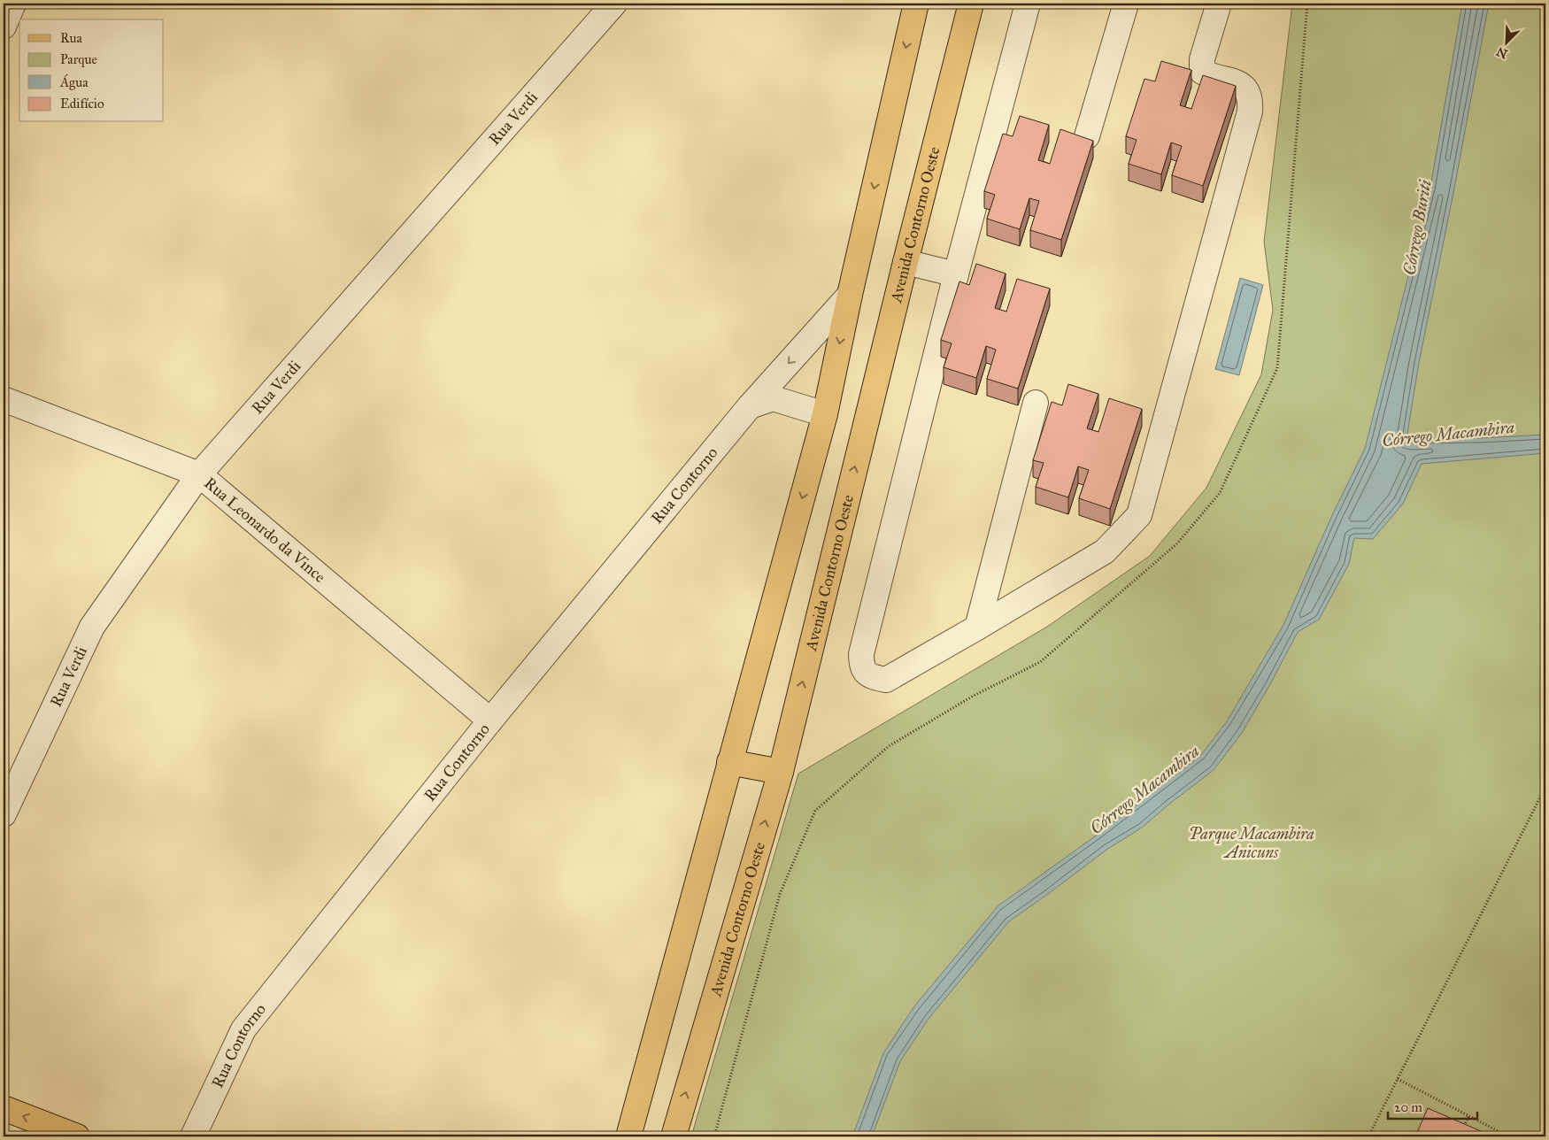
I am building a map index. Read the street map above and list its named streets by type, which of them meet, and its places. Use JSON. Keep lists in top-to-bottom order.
{
  "streets": {
    "main road": ["Avenida Contorno Oeste"],
    "street": ["Rua Verdi", "Rua Contorno", "Rua Leonardo da Vince"]
  },
  "crossings": [
    ["Rua Verdi", "Rua Leonardo da Vince"],
    ["Rua Contorno", "Rua Leonardo da Vince"]
  ],
  "water": ["Córrego Buriti", "Córrego Macambira"],
  "parks": ["Parque Macambira Anicuns"],
  "legend": [
    "Rua",
    "Parque",
    "Água",
    "Edifício"
  ],
  "scale_bar": "20 m",
  "north": "bottom left"
}
